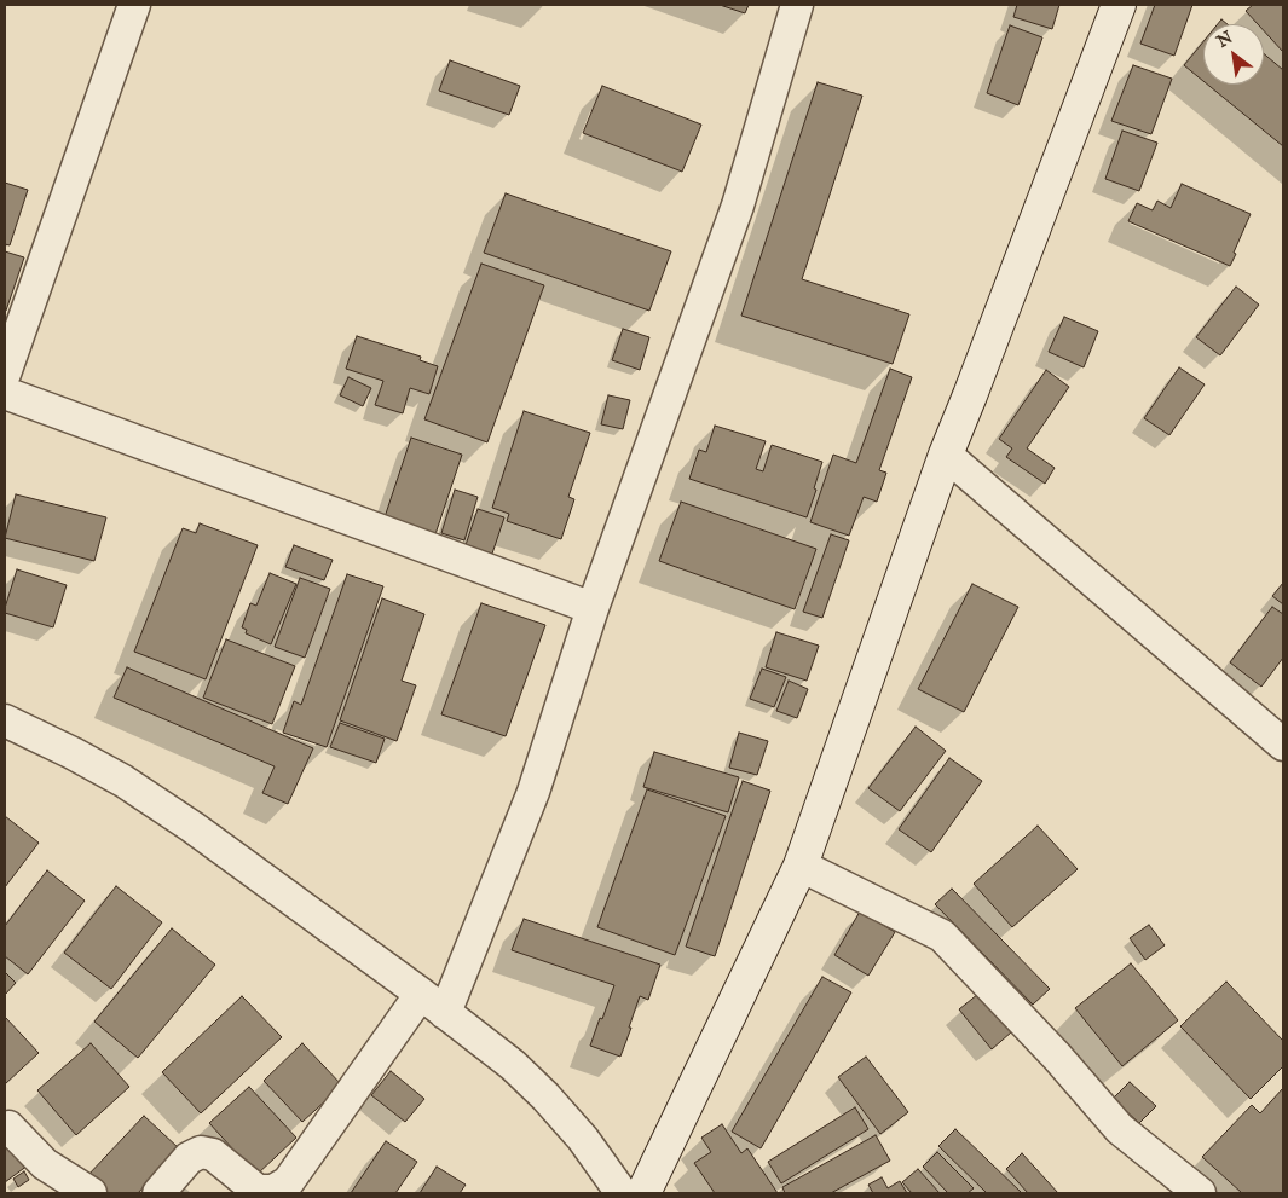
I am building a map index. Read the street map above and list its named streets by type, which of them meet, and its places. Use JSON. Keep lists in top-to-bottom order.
{
  "north": "top left"
}
